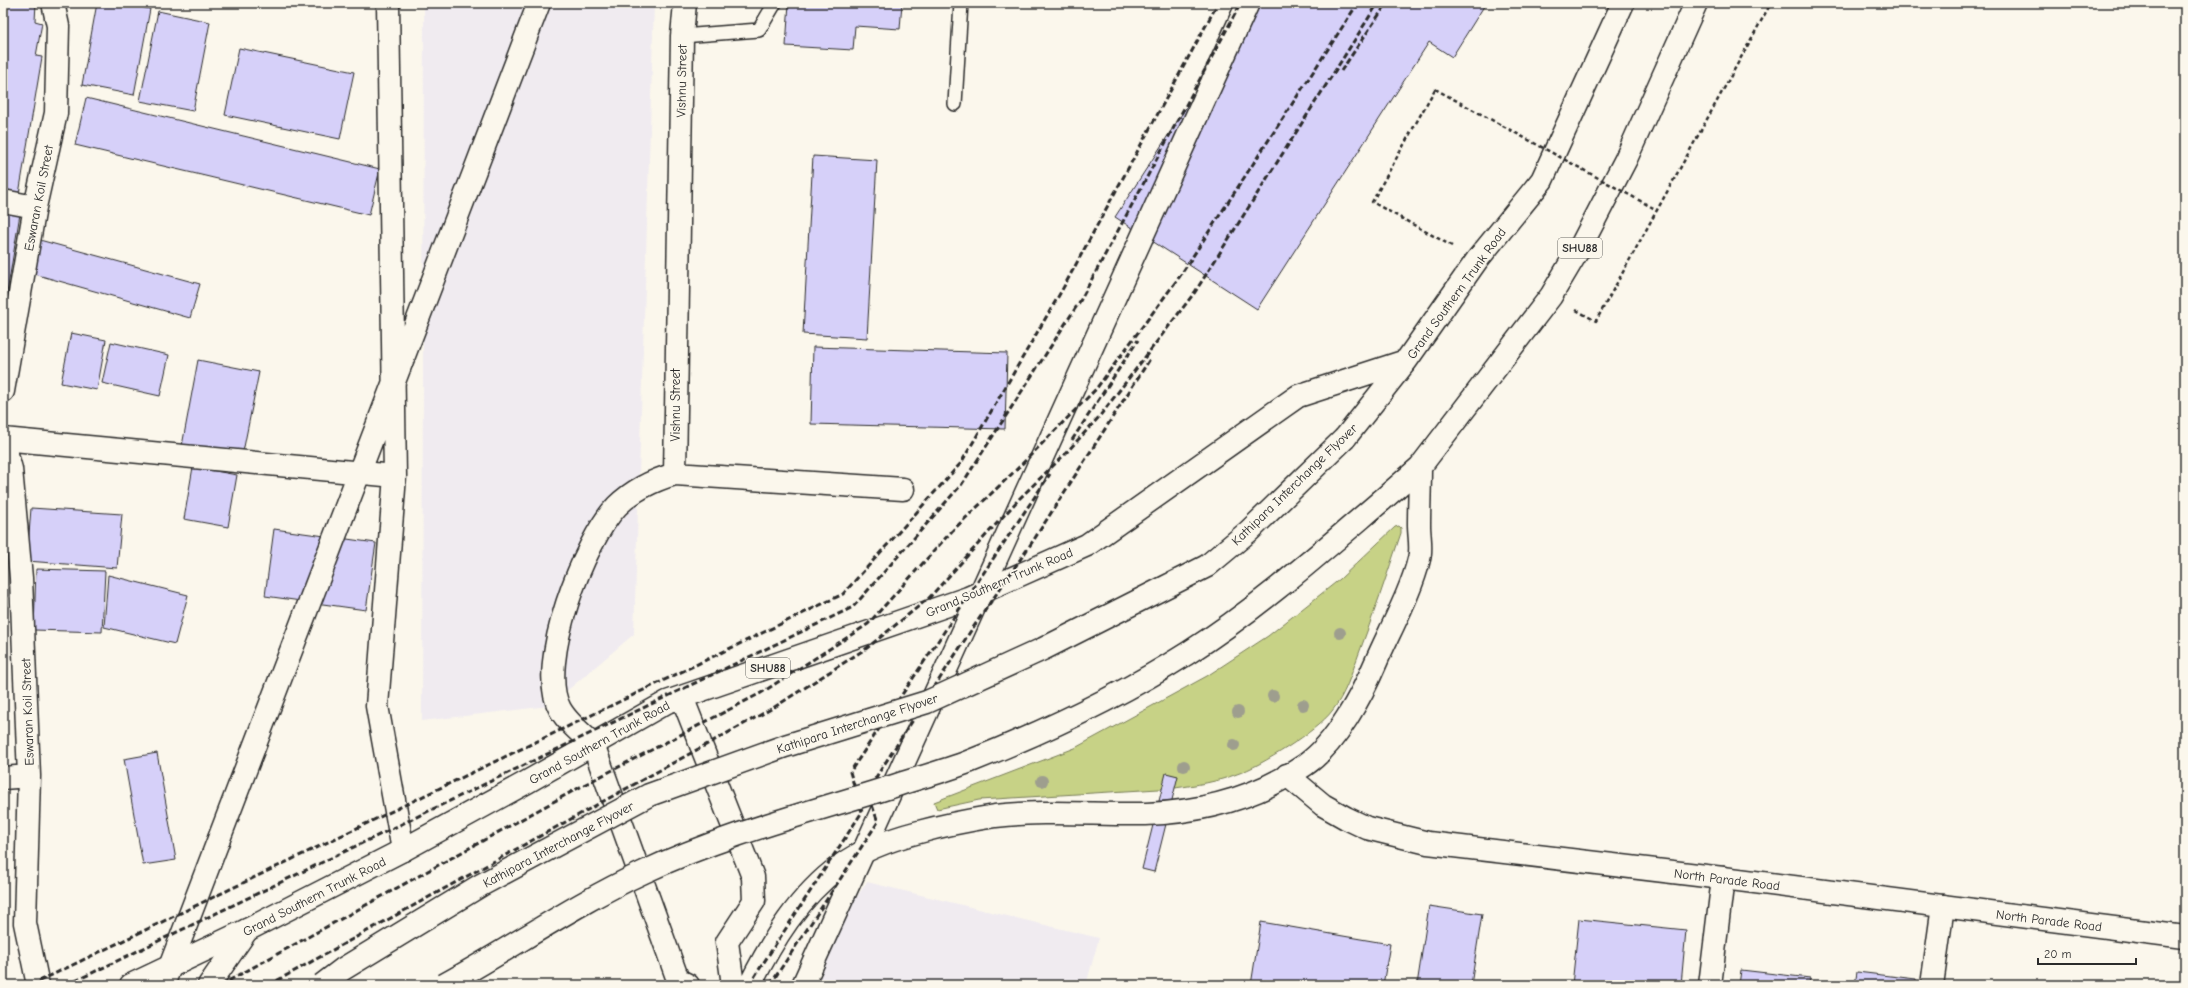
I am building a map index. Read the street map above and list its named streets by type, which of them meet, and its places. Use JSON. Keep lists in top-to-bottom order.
{
  "streets": {
    "street": [
      "Vishnu Street",
      "Eswaran Koil Street",
      "SHU88",
      "Grand Southern Trunk Road",
      "Kathipara Interchange Flyover",
      "North Parade Road"
    ]
  },
  "crossings": [
    ["Grand Southern Trunk Road", "Kathipara Interchange Flyover"]
  ],
  "scale_bar": "20 m"
}
